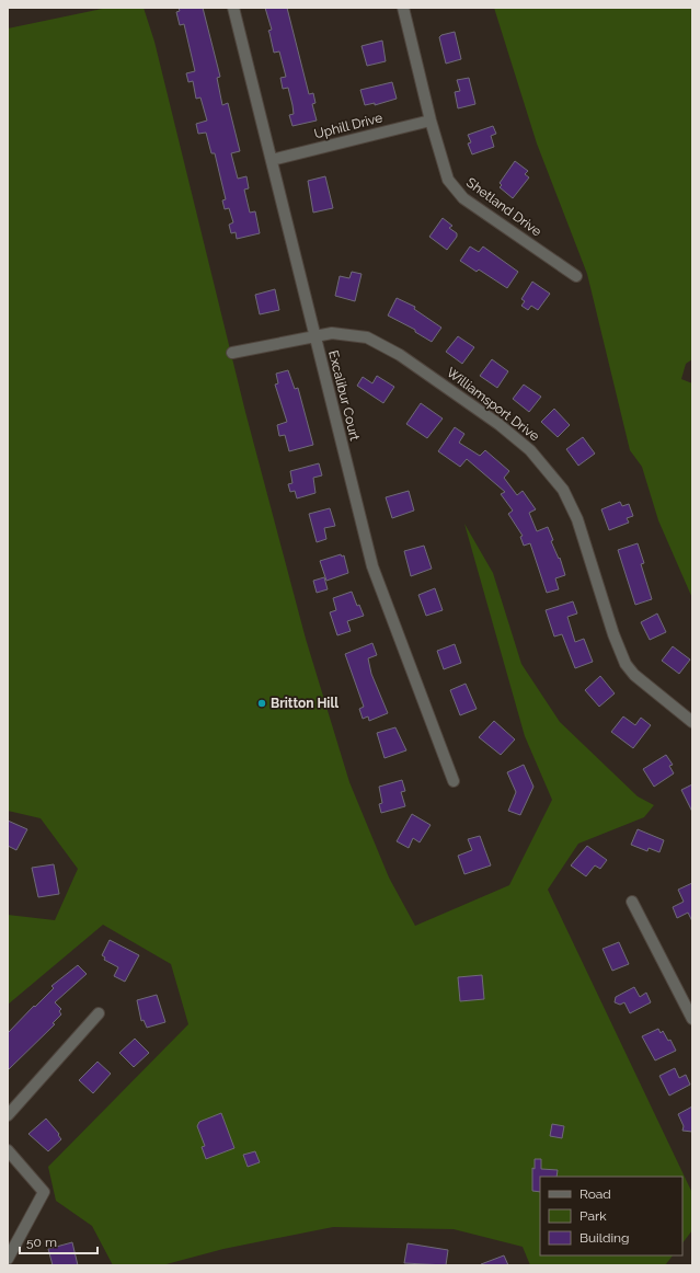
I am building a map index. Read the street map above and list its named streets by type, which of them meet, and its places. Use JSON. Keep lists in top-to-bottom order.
{
  "streets": {
    "street": [
      "Uphill Drive",
      "Shetland Drive",
      "Excalibur Court",
      "Williamsport Drive"
    ]
  },
  "crossings": [
    ["Uphill Drive", "Shetland Drive"],
    ["Uphill Drive", "Excalibur Court"],
    ["Excalibur Court", "Williamsport Drive"]
  ],
  "places": ["Britton Hill"],
  "legend": ["Road", "Park", "Building"],
  "scale_bar": "50 m"
}
